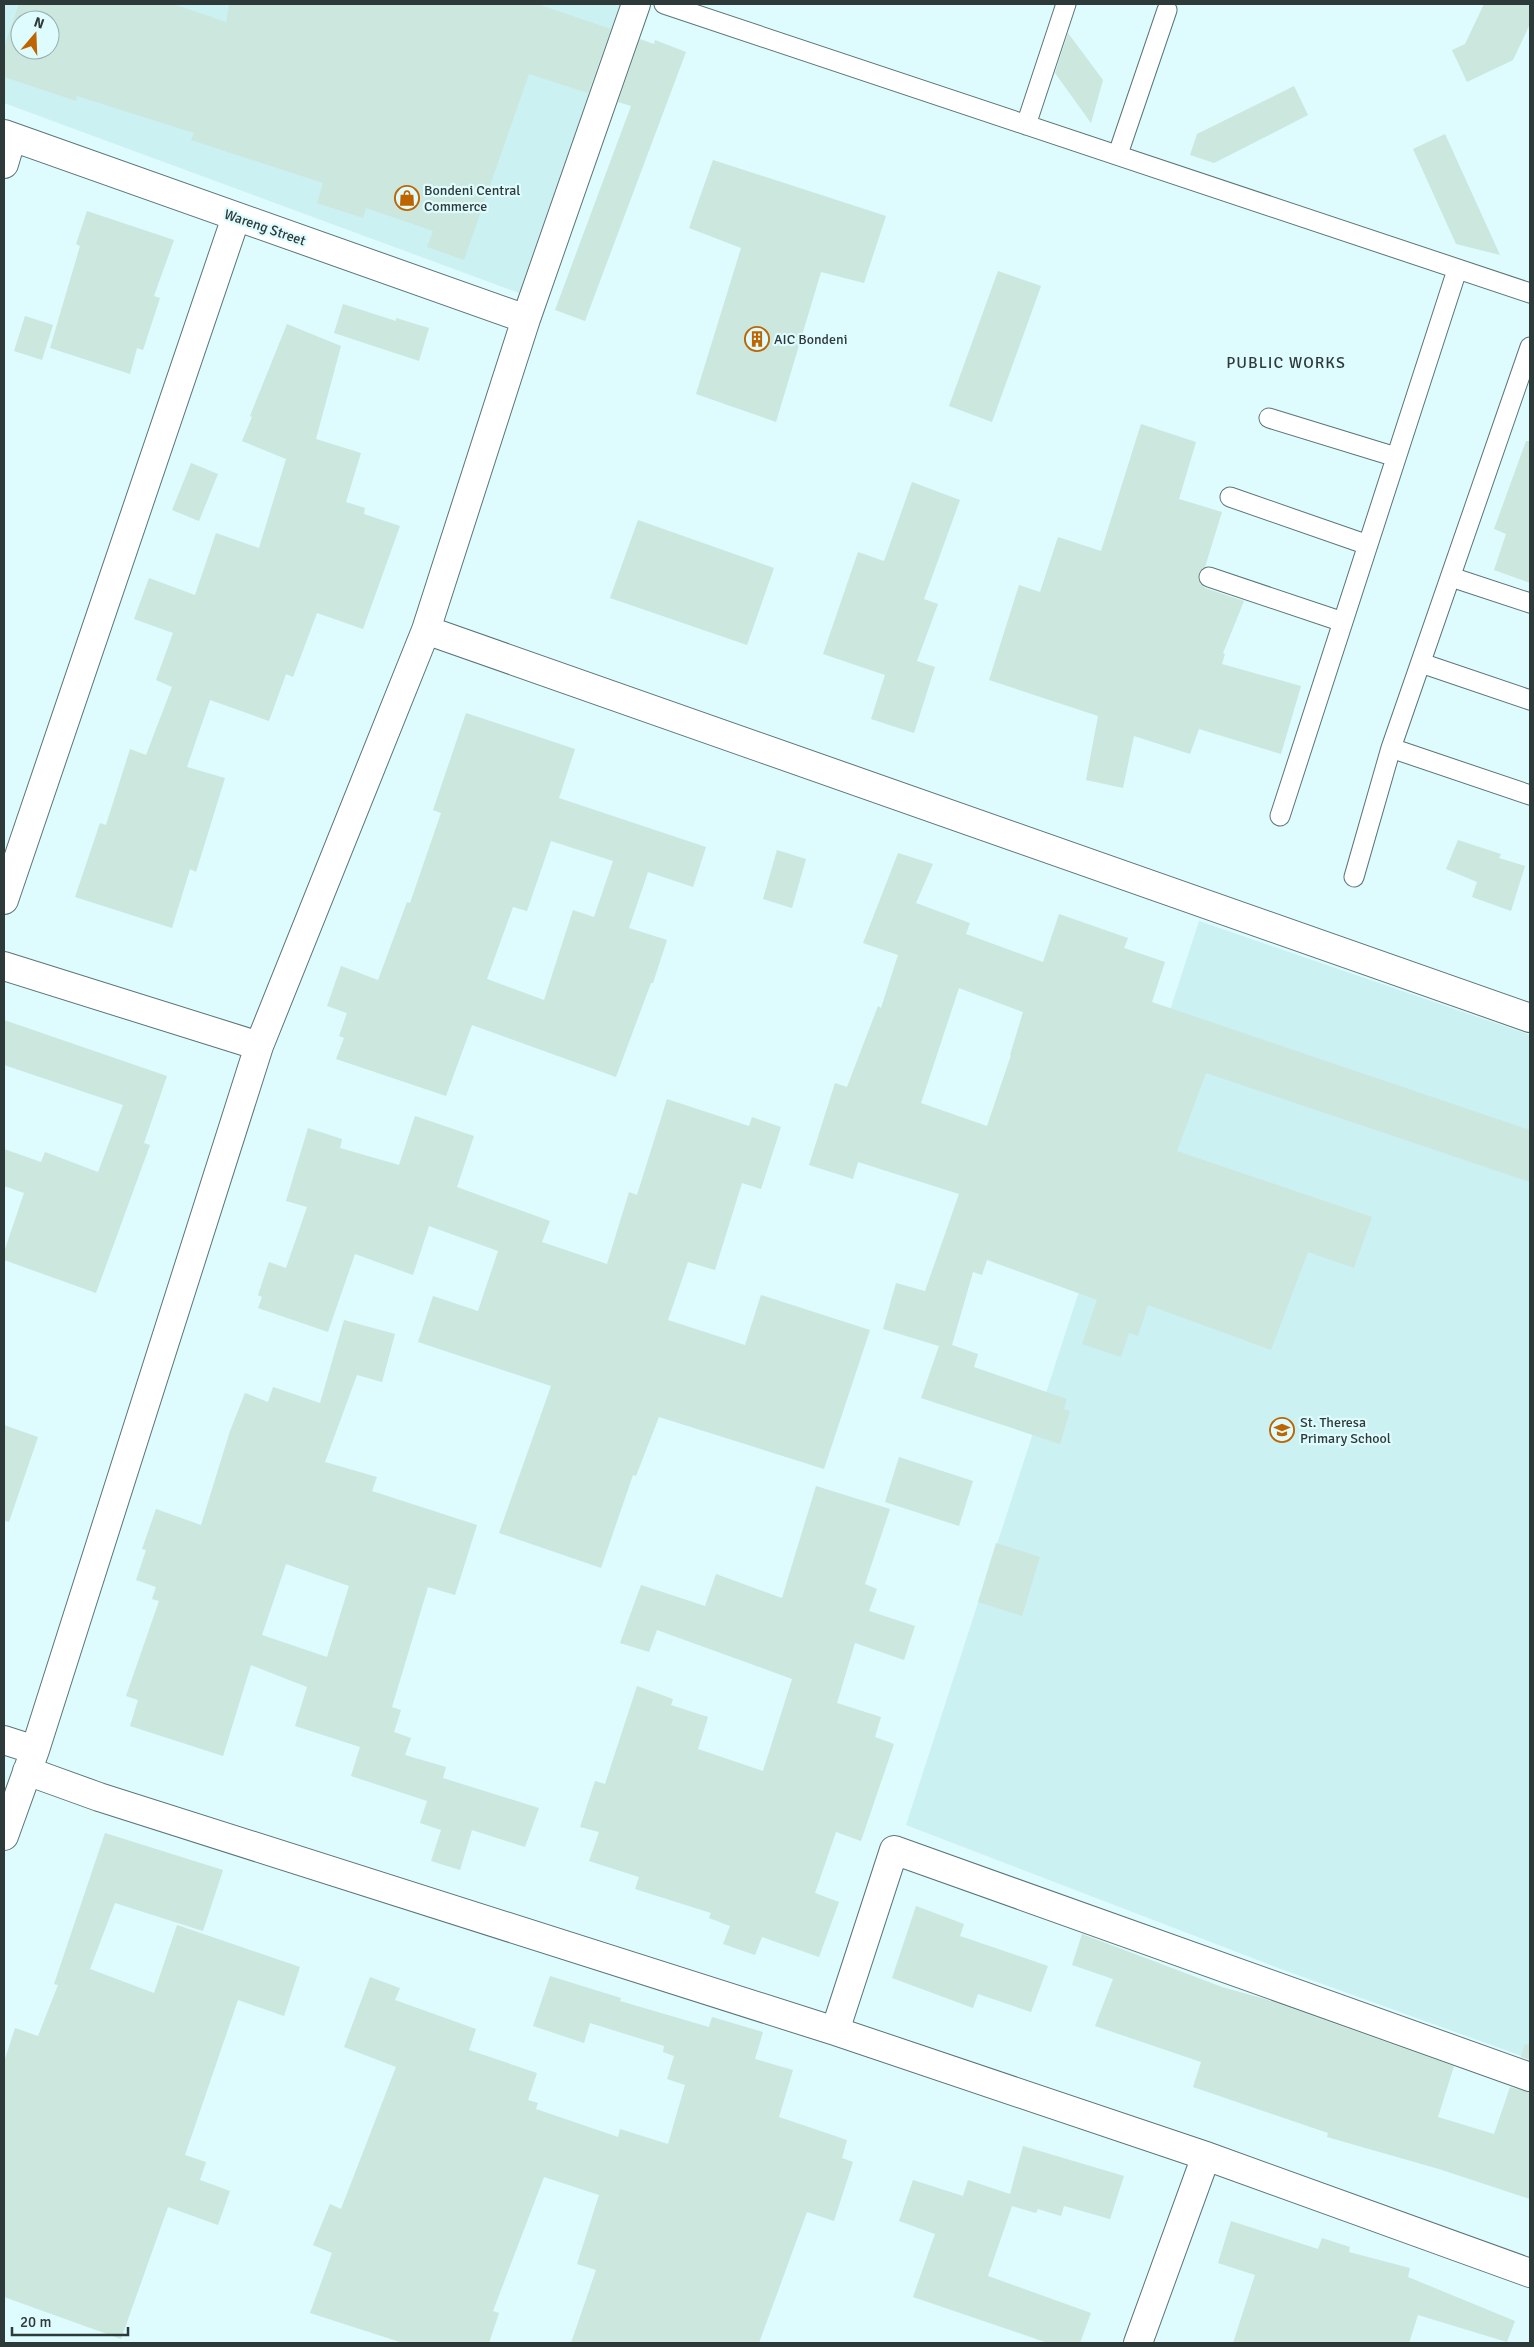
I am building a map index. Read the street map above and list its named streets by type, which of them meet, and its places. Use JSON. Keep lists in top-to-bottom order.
{
  "streets": {
    "street": ["Wareng Street"]
  },
  "districts": ["PUBLIC WORKS"],
  "places": {
    "shop": ["Bondeni Central Commerce"],
    "building": ["AIC Bondeni"],
    "school or university": ["St. Theresa Primary School"]
  },
  "scale_bar": "20 m",
  "north": "top"
}
